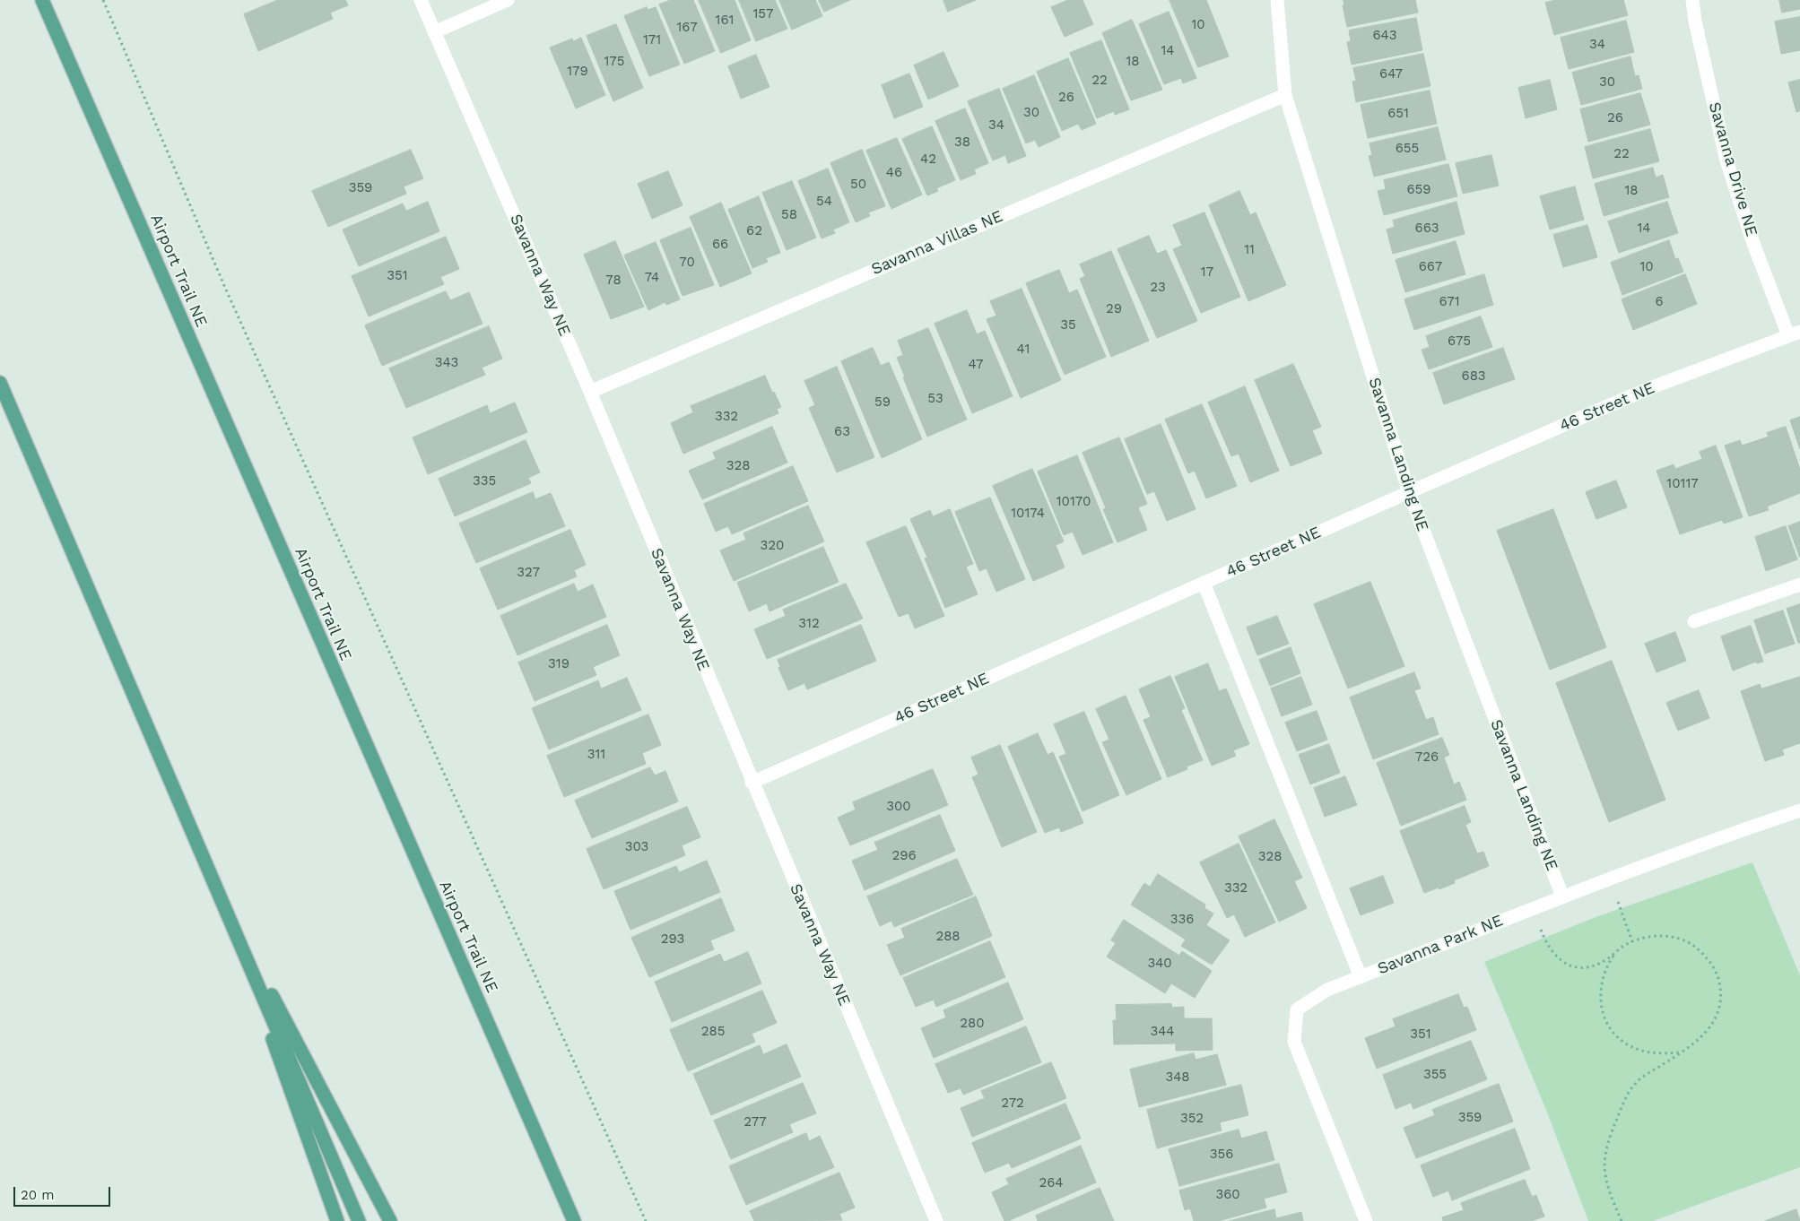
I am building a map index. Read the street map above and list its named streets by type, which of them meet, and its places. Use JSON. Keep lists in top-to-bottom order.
{
  "streets": {
    "main road": ["Airport Trail NE"],
    "street": [
      "Savanna Drive NE",
      "Savanna Villas NE",
      "Savanna Way NE",
      "46 Street NE",
      "Savanna Landing NE",
      "Savanna Park NE"
    ]
  },
  "crossings": [
    ["Savanna Drive NE", "46 Street NE"],
    ["Savanna Villas NE", "Savanna Way NE"],
    ["Savanna Villas NE", "Savanna Landing NE"],
    ["Savanna Way NE", "46 Street NE"],
    ["46 Street NE", "Savanna Landing NE"],
    ["Savanna Landing NE", "Savanna Park NE"]
  ],
  "house_numbers": [
    "157",
    "161",
    "10",
    "167",
    "643",
    "171",
    "34",
    "14",
    "175",
    "18",
    "179",
    "647",
    "22",
    "30",
    "26",
    "30",
    "651",
    "26",
    "34",
    "38",
    "655",
    "22",
    "42",
    "46",
    "50",
    "359",
    "659",
    "18",
    "54",
    "58",
    "663",
    "14",
    "62",
    "66",
    "11",
    "70",
    "667",
    "10",
    "17",
    "351",
    "74",
    "78",
    "23",
    "671",
    "6",
    "29",
    "35",
    "675",
    "41",
    "343",
    "47",
    "683",
    "53",
    "59",
    "332",
    "63",
    "328",
    "335",
    "10117",
    "10170",
    "10174",
    "320",
    "327",
    "312",
    "319",
    "311",
    "726",
    "300",
    "303",
    "296",
    "328",
    "332",
    "336",
    "288",
    "293",
    "340",
    "280",
    "285",
    "344",
    "351",
    "355",
    "348",
    "272",
    "359",
    "352",
    "277",
    "356",
    "264",
    "360"
  ],
  "scale_bar": "20 m"
}
